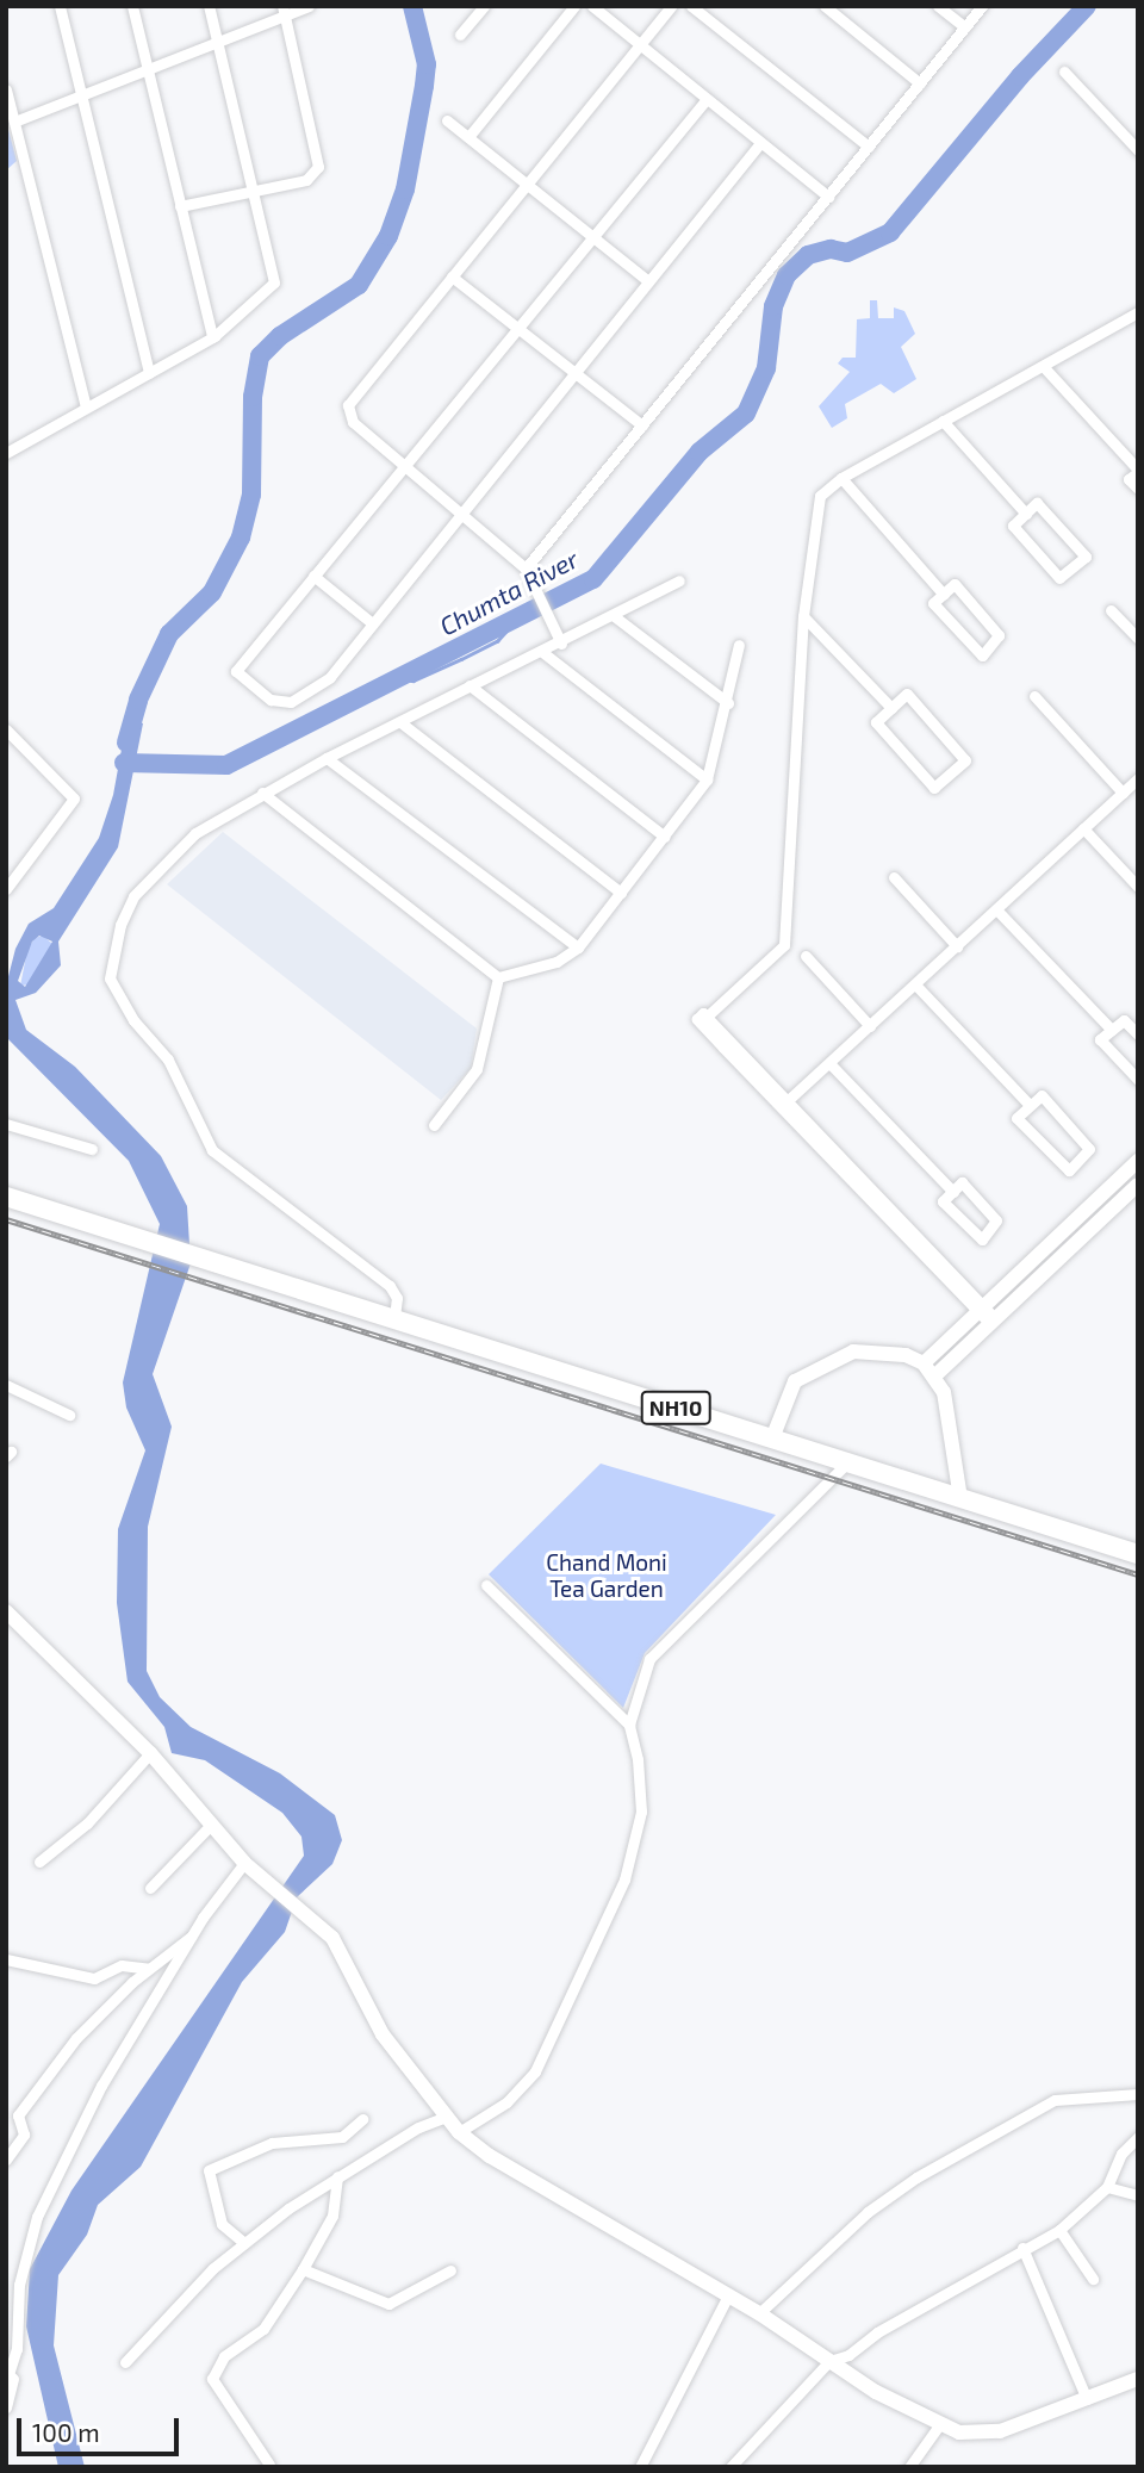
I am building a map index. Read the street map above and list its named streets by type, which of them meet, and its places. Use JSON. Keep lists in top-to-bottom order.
{
  "streets": {
    "highway": ["NH10"]
  },
  "water": ["Chumta River"],
  "parks": ["Chand Moni Tea Garden"],
  "scale_bar": "100 m"
}
